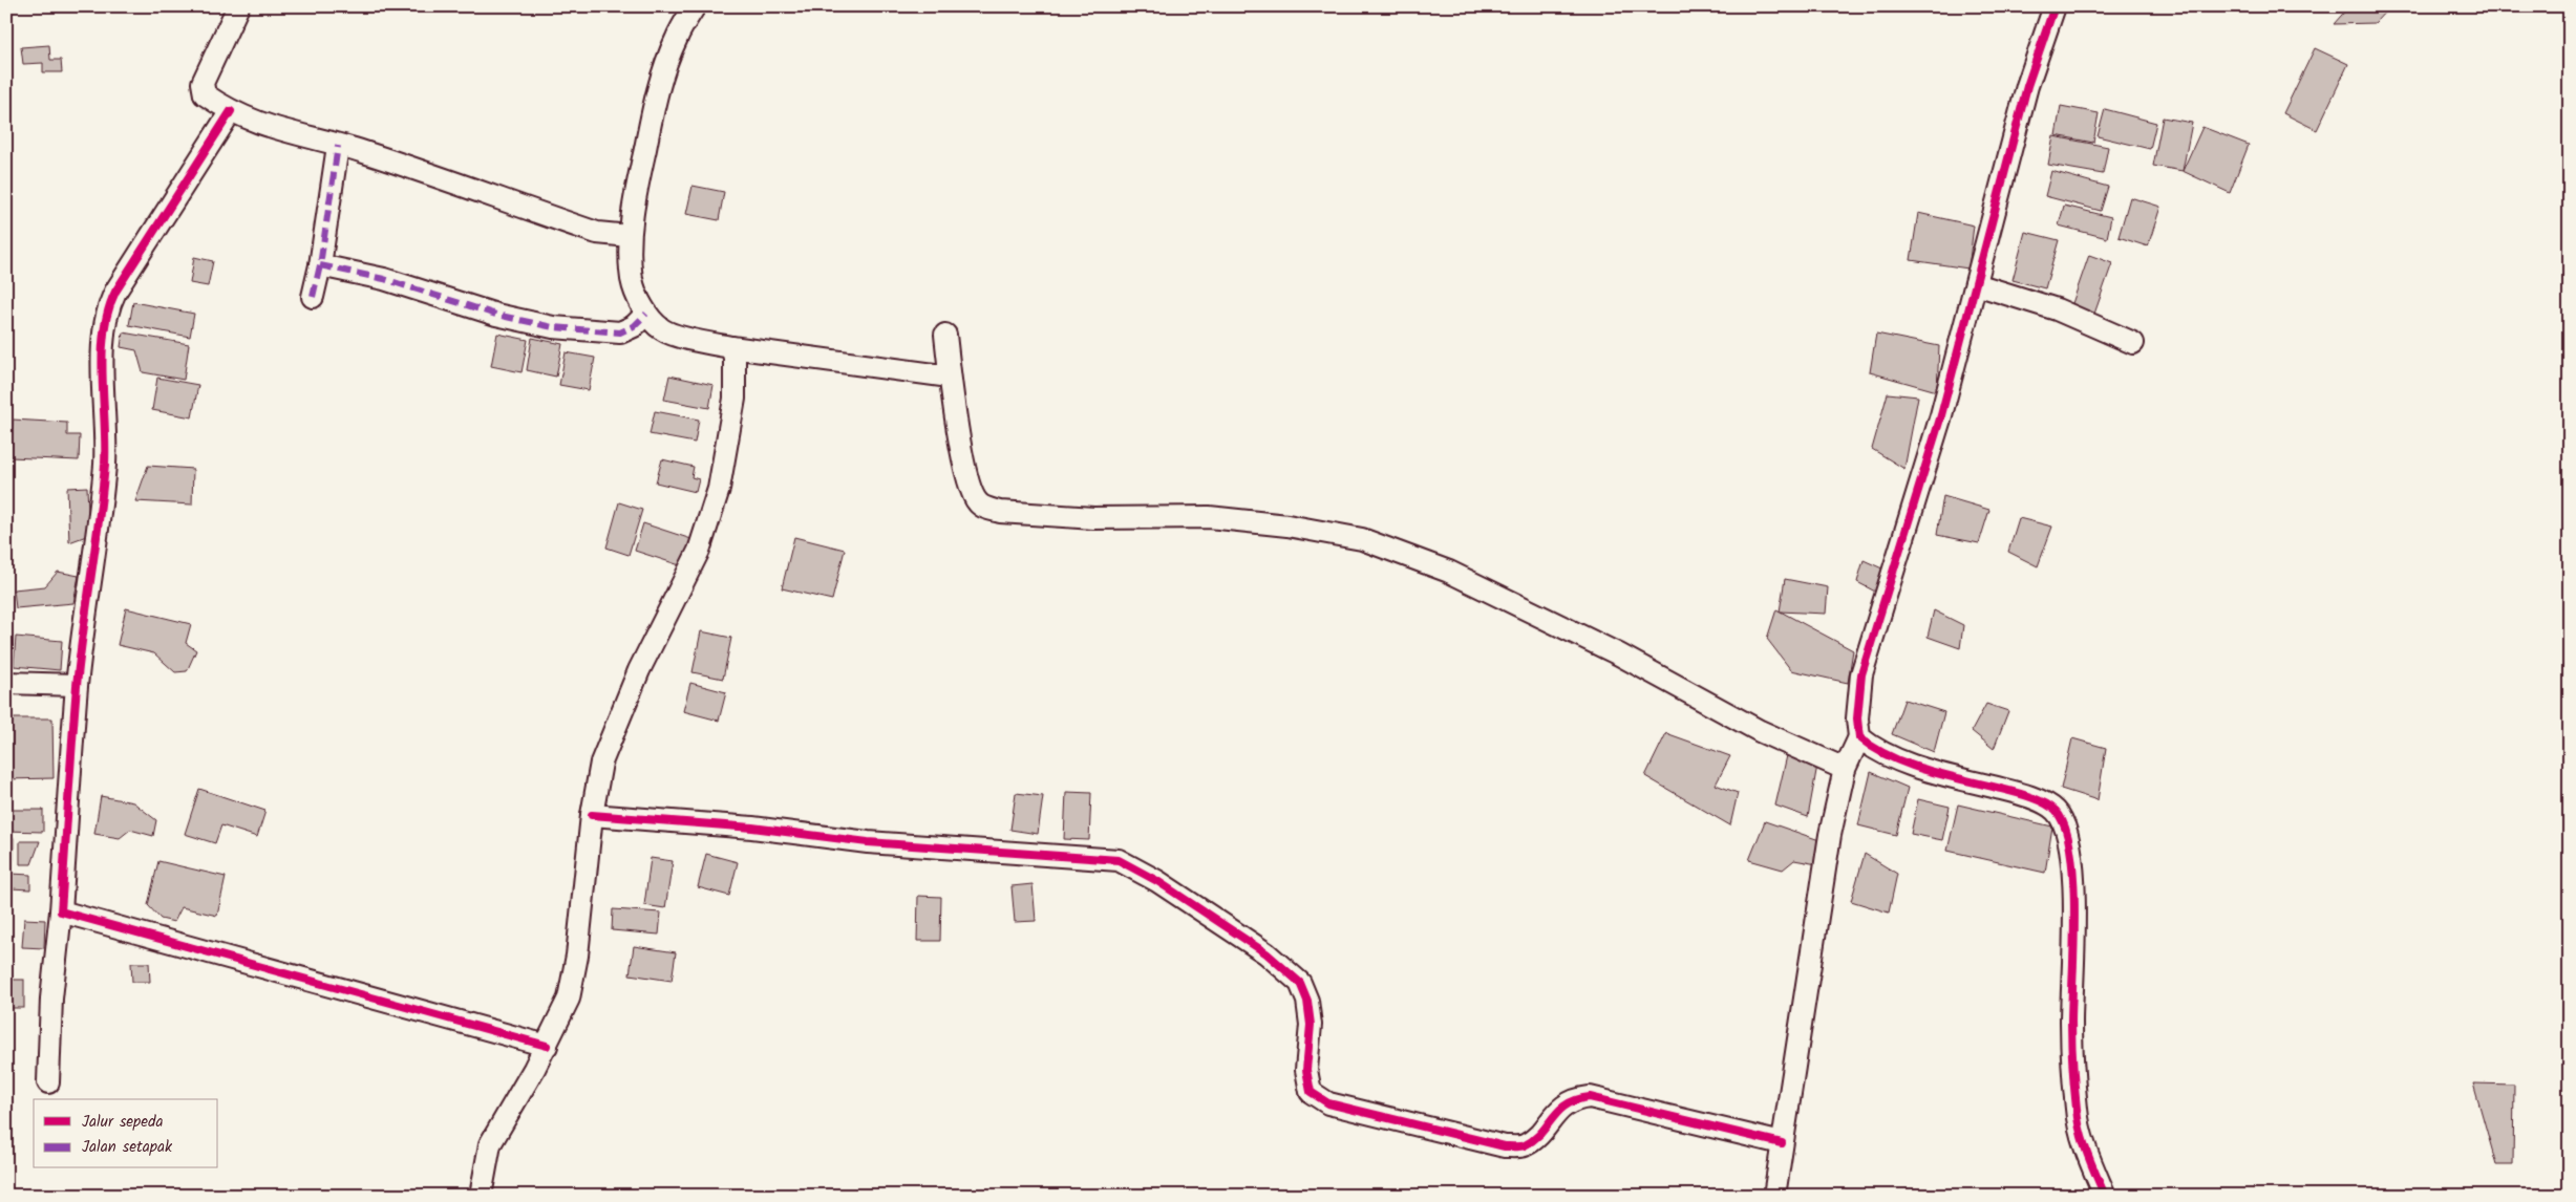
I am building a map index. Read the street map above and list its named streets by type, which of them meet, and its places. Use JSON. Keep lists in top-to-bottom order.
{
  "legend": ["Jalur sepeda", "Jalan setapak"]
}
